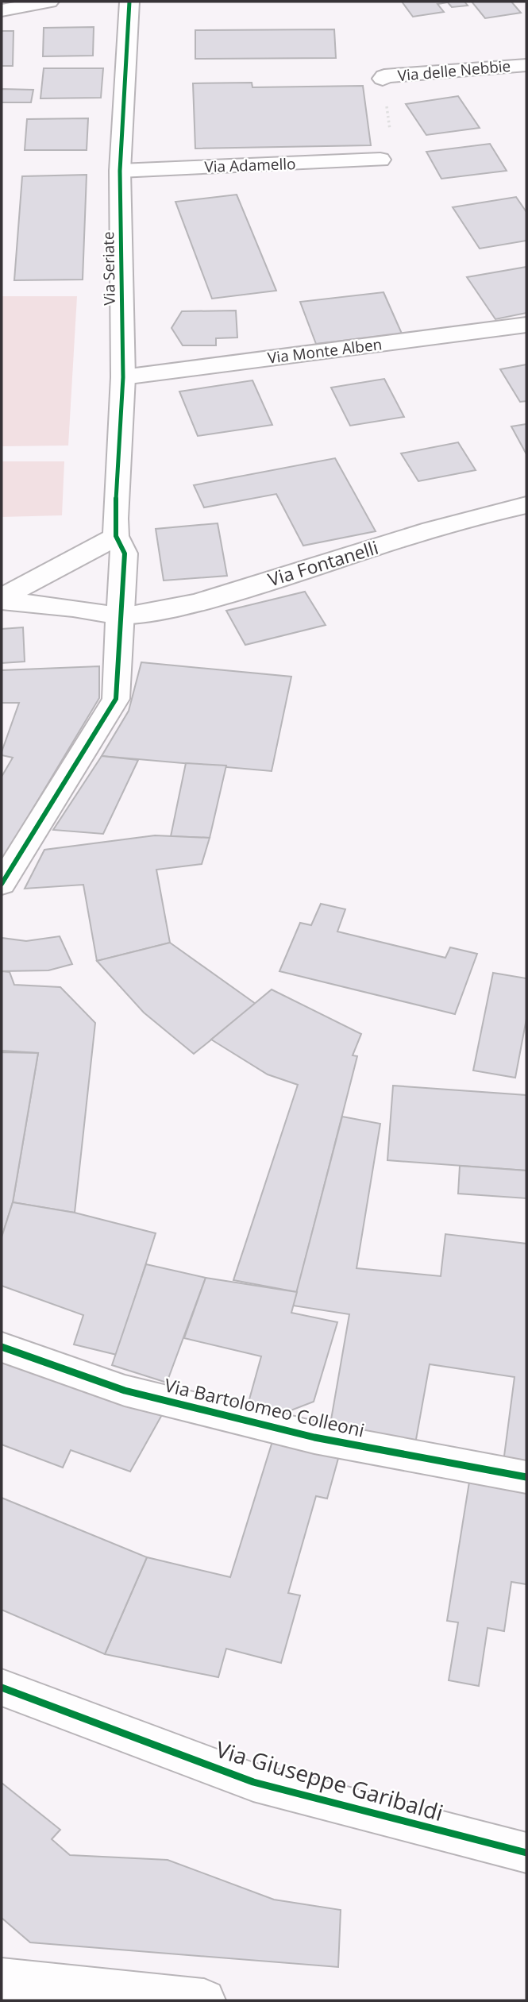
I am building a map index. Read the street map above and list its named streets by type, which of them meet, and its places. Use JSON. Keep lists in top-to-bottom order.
{
  "streets": {
    "street": [
      "Via delle Nebbie",
      "Via Adamello",
      "Via Seriate",
      "Via Monte Alben",
      "Via Fontanelli",
      "Via Bartolomeo Colleoni",
      "Via Giuseppe Garibaldi"
    ]
  },
  "crossings": [
    ["Via Adamello", "Via Seriate"],
    ["Via Seriate", "Via Monte Alben"],
    ["Via Seriate", "Via Fontanelli"]
  ]
}
